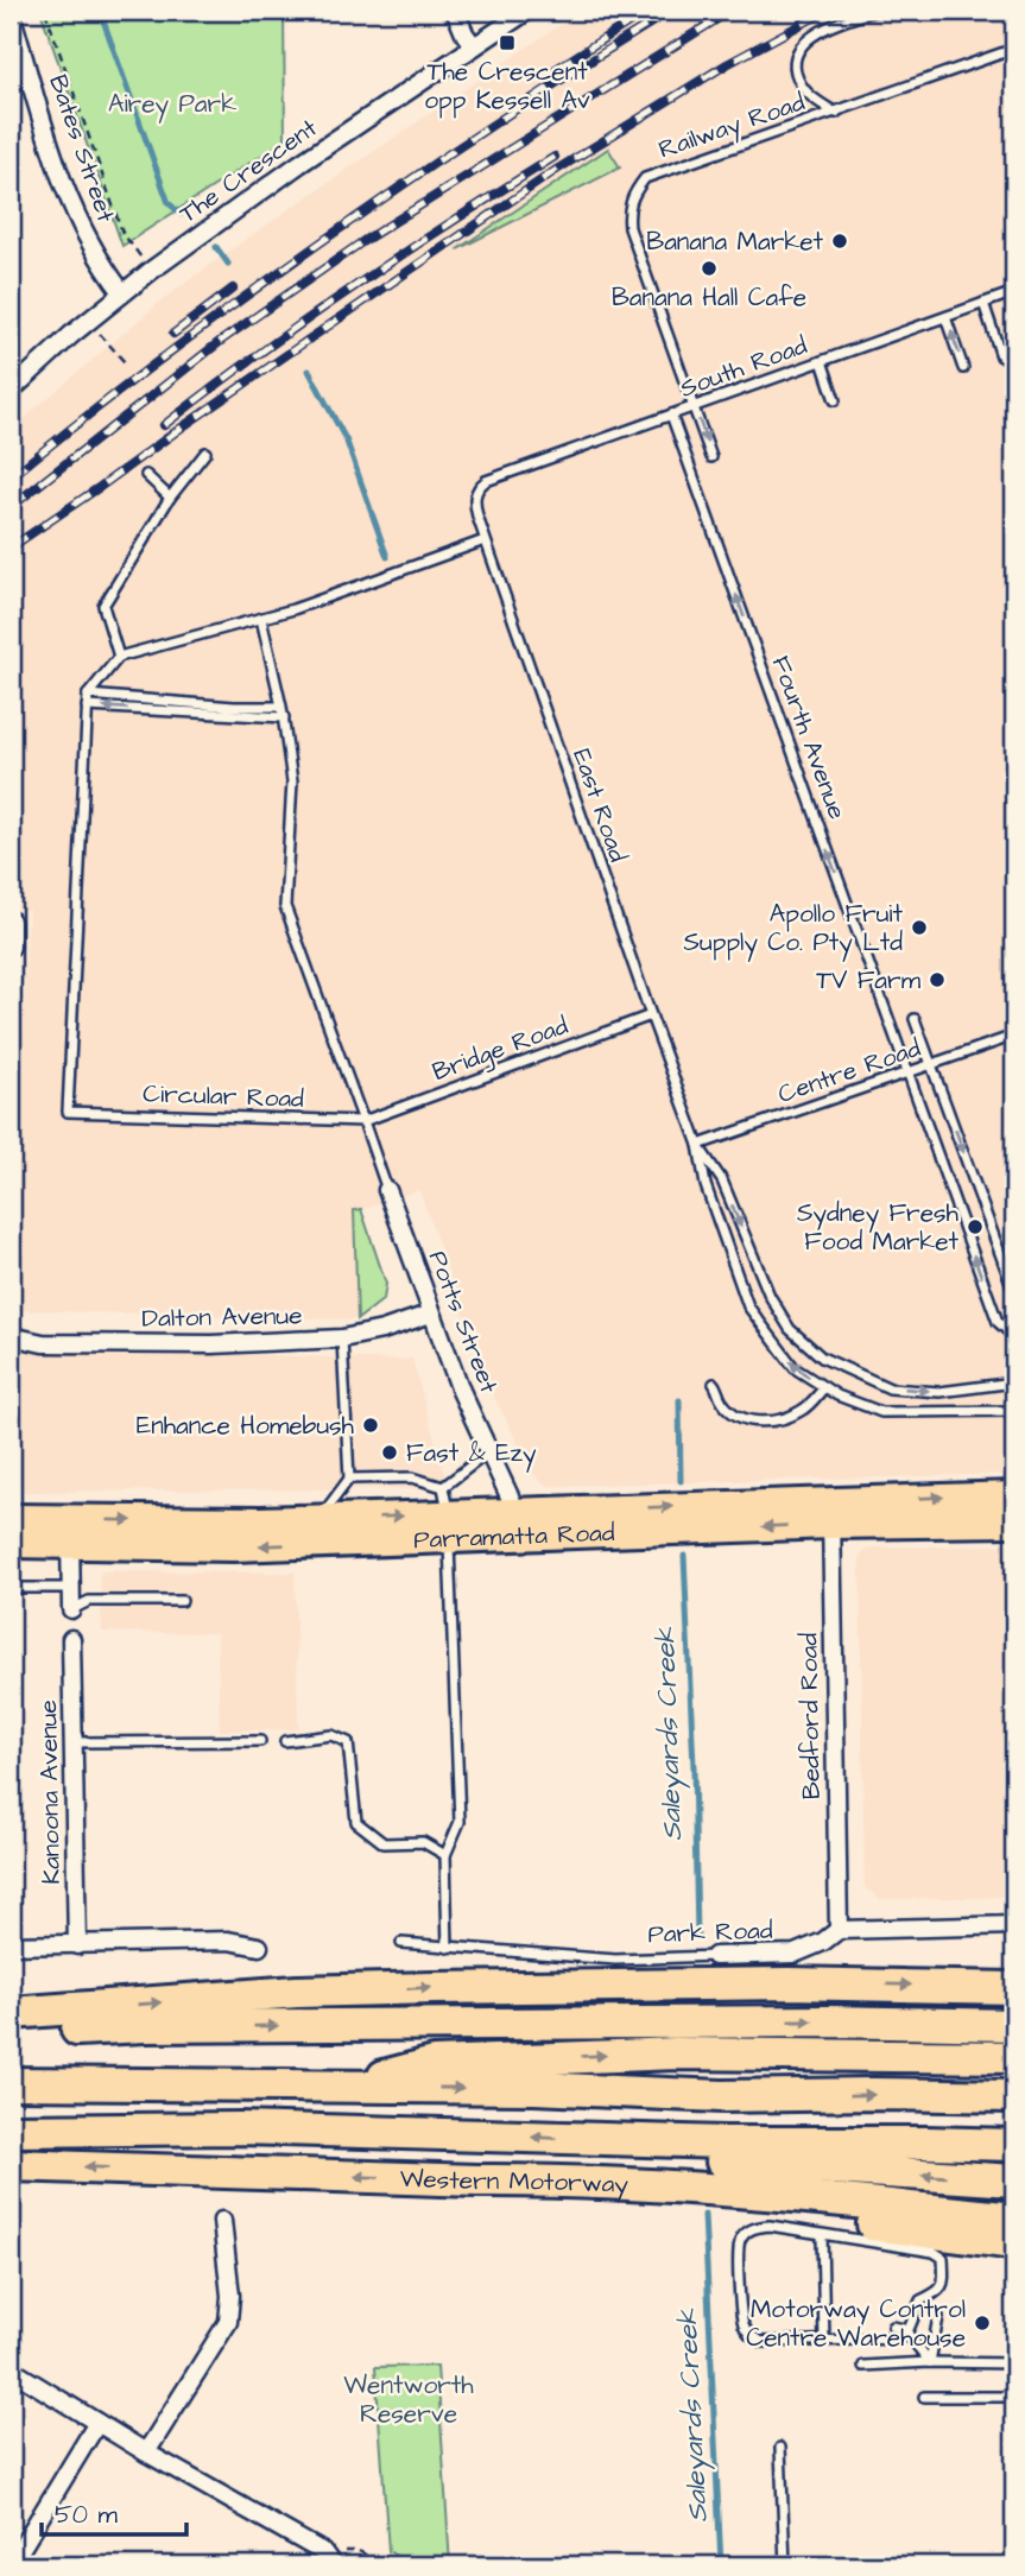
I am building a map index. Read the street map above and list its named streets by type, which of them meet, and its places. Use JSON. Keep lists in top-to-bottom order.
{
  "streets": {
    "highway": ["Parramatta Road", "Western Motorway"],
    "street": [
      "Bates Street",
      "The Crescent",
      "Dalton Avenue",
      "Potts Street",
      "Bedford Road",
      "Kanoona Avenue",
      "Park Road"
    ],
    "lane": [
      "Railway Road",
      "South Road",
      "Fourth Avenue",
      "East Road",
      "Bridge Road",
      "Centre Road",
      "Circular Road"
    ]
  },
  "crossings": [
    ["Railway Road", "South Road"],
    ["Bates Street", "The Crescent"],
    ["South Road", "Fourth Avenue"],
    ["South Road", "East Road"],
    ["Fourth Avenue", "Centre Road"],
    ["East Road", "Bridge Road"],
    ["East Road", "Centre Road"],
    ["Bridge Road", "Circular Road"],
    ["Bridge Road", "Potts Street"],
    ["Circular Road", "Potts Street"],
    ["Dalton Avenue", "Potts Street"],
    ["Potts Street", "Parramatta Road"],
    ["Parramatta Road", "Bedford Road"],
    ["Bedford Road", "Park Road"]
  ],
  "water": ["Saleyards Creek"],
  "parks": ["Airey Park", "Wentworth Reserve"],
  "places": {
    "transit": ["The Crescent opp Kessell Av"],
    "other": [
      "Banana Market",
      "Banana Hall Cafe",
      "Apollo Fruit Supply Co. Pty Ltd",
      "TV Farm",
      "Sydney Fresh Food Market",
      "Enhance Homebush",
      "Fast & Ezy",
      "Motorway Control Centre Warehouse"
    ]
  },
  "scale_bar": "50 m"
}
